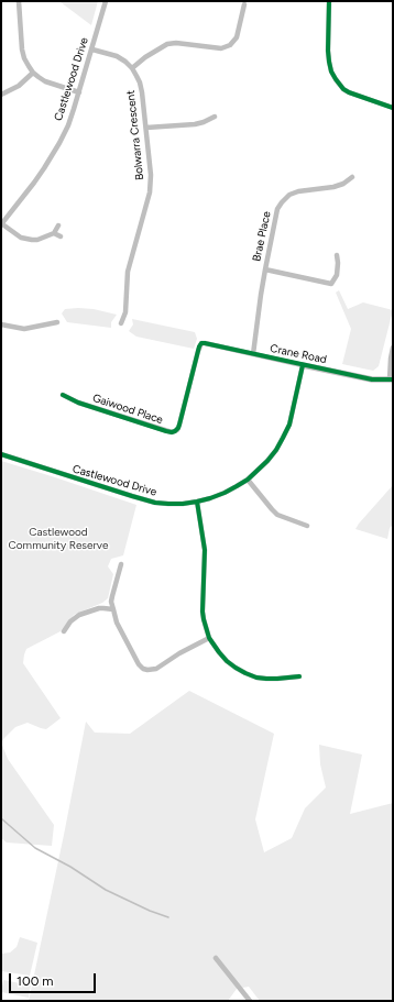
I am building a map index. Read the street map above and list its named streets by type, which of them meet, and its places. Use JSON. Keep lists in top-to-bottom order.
{
  "streets": {
    "street": [
      "Castlewood Drive",
      "Bolwarra Crescent",
      "Brae Place",
      "Crane Road",
      "Gaiwood Place"
    ]
  },
  "crossings": [
    ["Castlewood Drive", "Crane Road"],
    ["Brae Place", "Crane Road"],
    ["Crane Road", "Gaiwood Place"]
  ],
  "parks": ["Castlewood Community Reserve"],
  "scale_bar": "100 m"
}
